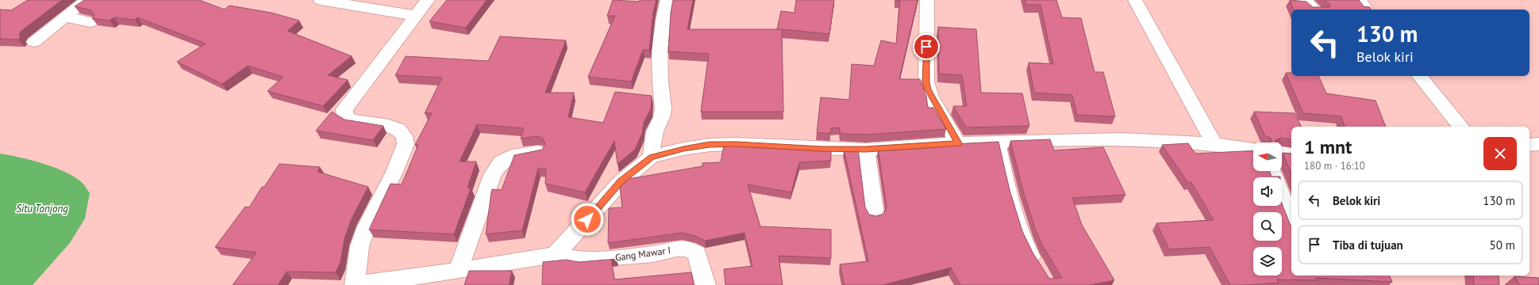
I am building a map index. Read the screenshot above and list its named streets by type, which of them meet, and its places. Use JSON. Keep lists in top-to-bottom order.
{
  "streets": {
    "street": ["Gang Mawar I"]
  },
  "water": ["Situ Tonjong"],
  "north": "left",
  "page": {
    "turn": ["130 m", "Belok kiri"],
    "heading": ["1 mnt", "180 m · 16:10"],
    "list": [
      {
        "name": "Belok kiri",
        "value": "130 m"
      },
      {
        "name": "Tiba di tujuan",
        "value": "50 m"
      }
    ]
  }
}
